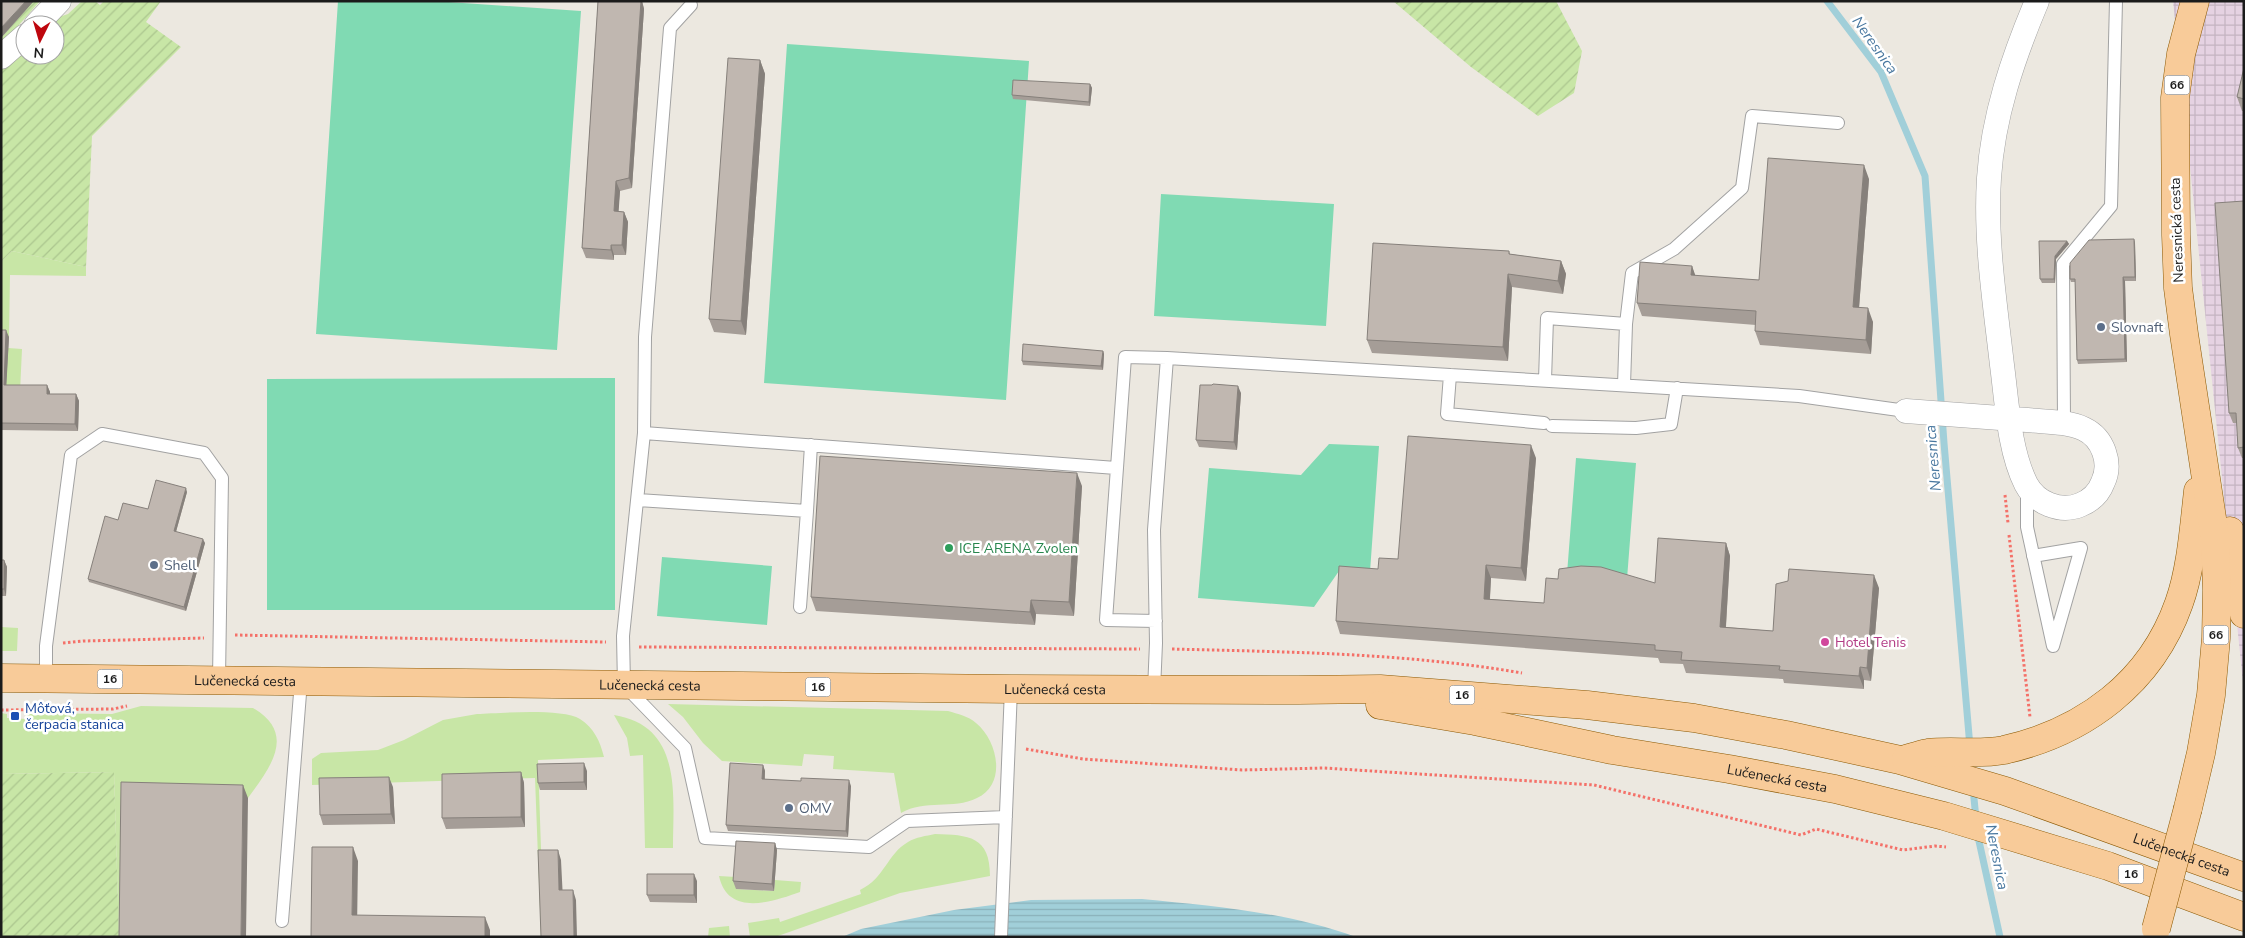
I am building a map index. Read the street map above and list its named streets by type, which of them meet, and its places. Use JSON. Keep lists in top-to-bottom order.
{
  "streets": {
    "main road": [
      "66",
      "Neresnická cesta",
      "16",
      "Lučenecká cesta"
    ]
  },
  "crossings": [
    ["66", "Neresnická cesta"]
  ],
  "water": ["Neresnica"],
  "places": {
    "other": [
      "Slovnaft",
      "ICE ARENA Zvolen",
      "Shell",
      "Hotel Tenis",
      "OMV"
    ],
    "transit": ["Môťová, čerpacia stanica"]
  },
  "north": "bottom"
}
